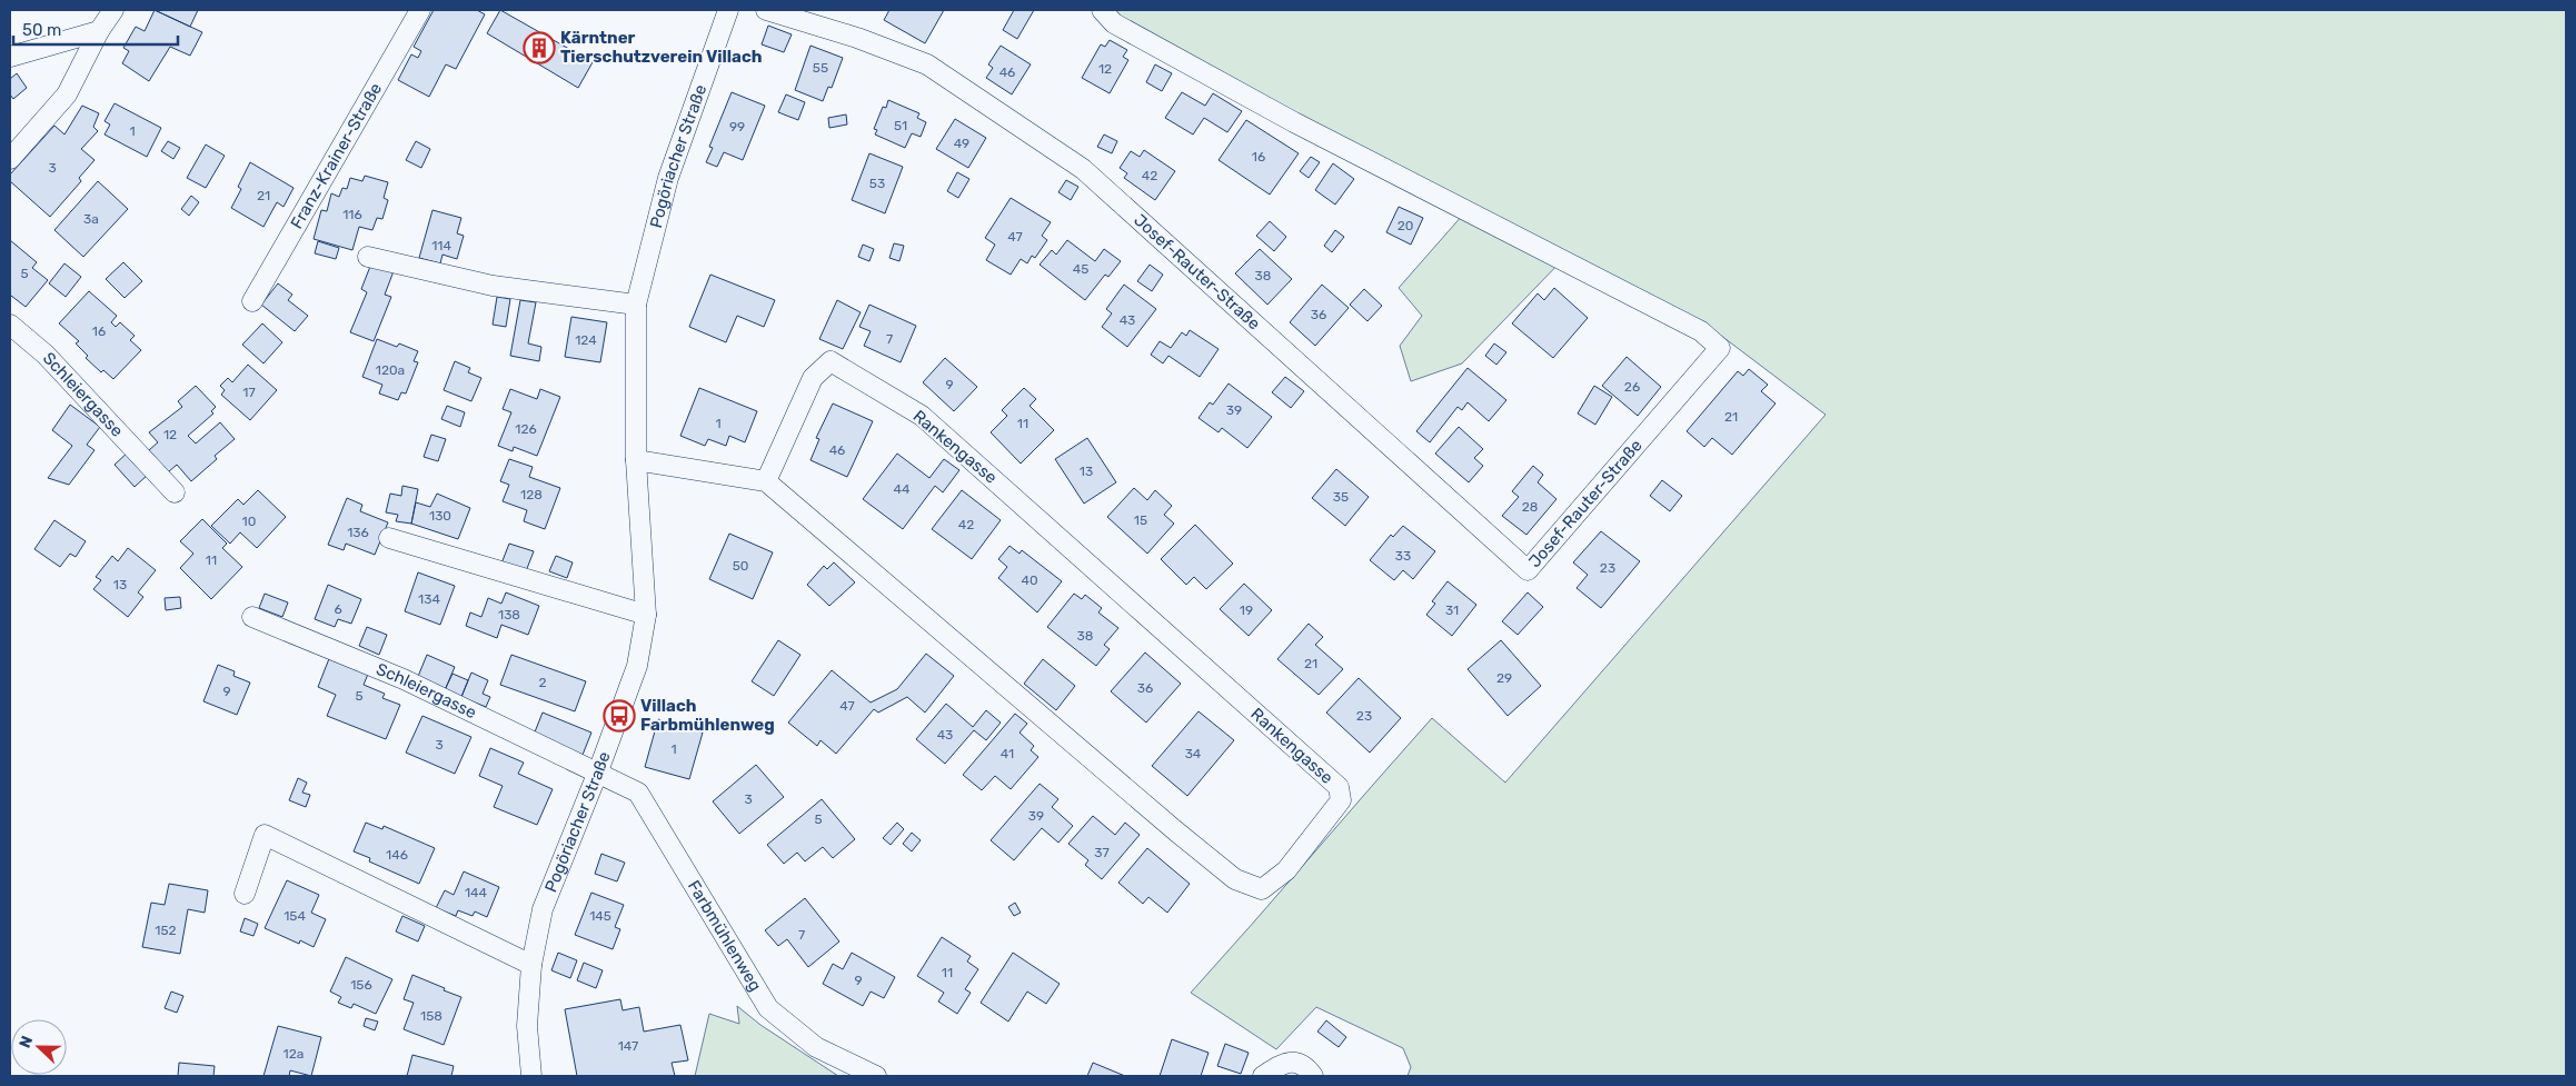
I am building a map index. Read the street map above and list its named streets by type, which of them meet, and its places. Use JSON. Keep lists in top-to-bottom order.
{
  "streets": {
    "street": [
      "Franz-Krainer-Straße",
      "Pogöriacher Straße",
      "Josef-Rauter-Straße",
      "Schleiergasse",
      "Rankengasse",
      "Farbmühlenweg"
    ]
  },
  "crossings": [
    ["Pogöriacher Straße", "Schleiergasse"],
    ["Pogöriacher Straße", "Farbmühlenweg"],
    ["Schleiergasse", "Farbmühlenweg"]
  ],
  "places": {
    "building": ["Kärntner Tierschutzverein Villach"],
    "bus stop": ["Villach Farbmühlenweg"]
  },
  "house_numbers": [
    "55",
    "12",
    "46",
    "51",
    "99",
    "1",
    "49",
    "16",
    "3",
    "42",
    "53",
    "21",
    "116",
    "3a",
    "20",
    "47",
    "114",
    "45",
    "5",
    "38",
    "36",
    "43",
    "16",
    "7",
    "124",
    "120a",
    "9",
    "26",
    "17",
    "39",
    "21",
    "1",
    "11",
    "126",
    "12",
    "46",
    "13",
    "44",
    "128",
    "35",
    "28",
    "130",
    "15",
    "10",
    "42",
    "136",
    "33",
    "11",
    "50",
    "23",
    "40",
    "13",
    "134",
    "6",
    "19",
    "31",
    "138",
    "38",
    "21",
    "29",
    "2",
    "36",
    "9",
    "5",
    "47",
    "23",
    "43",
    "3",
    "1",
    "41",
    "34",
    "3",
    "39",
    "5",
    "37",
    "146",
    "144",
    "154",
    "145",
    "152",
    "7",
    "11",
    "9",
    "156",
    "158",
    "147",
    "12a"
  ],
  "scale_bar": "50 m",
  "north": "left"
}
